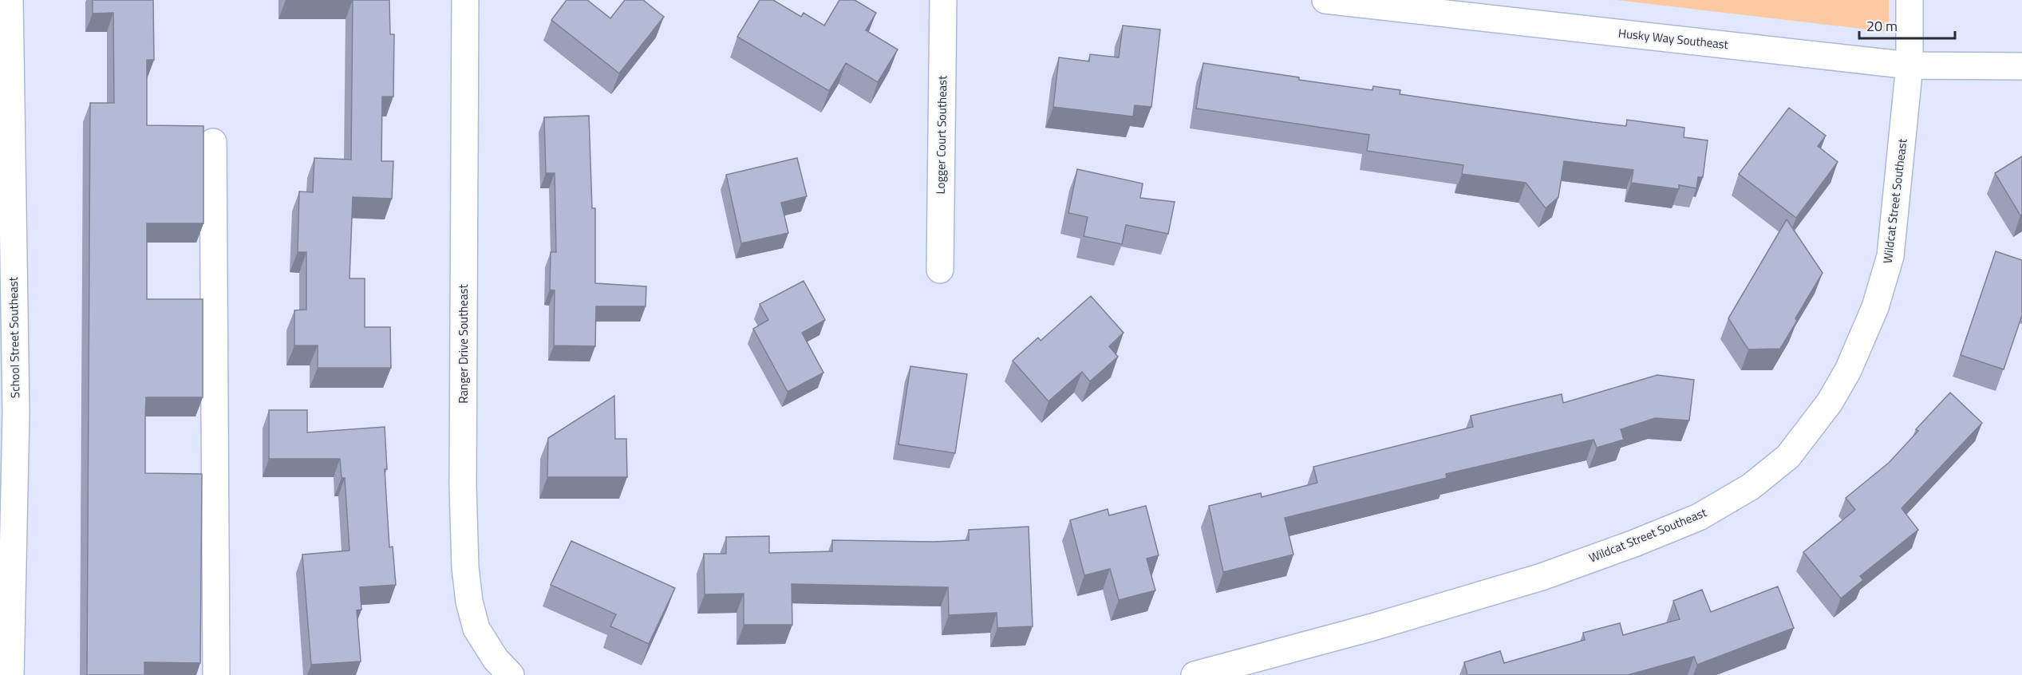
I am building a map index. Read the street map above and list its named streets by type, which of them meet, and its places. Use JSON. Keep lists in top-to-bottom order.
{
  "streets": {
    "street": [
      "Husky Way Southeast",
      "Logger Court Southeast",
      "Wildcat Street Southeast",
      "School Street Southeast",
      "Ranger Drive Southeast"
    ]
  },
  "crossings": [
    ["Husky Way Southeast", "Wildcat Street Southeast"]
  ],
  "scale_bar": "20 m"
}
